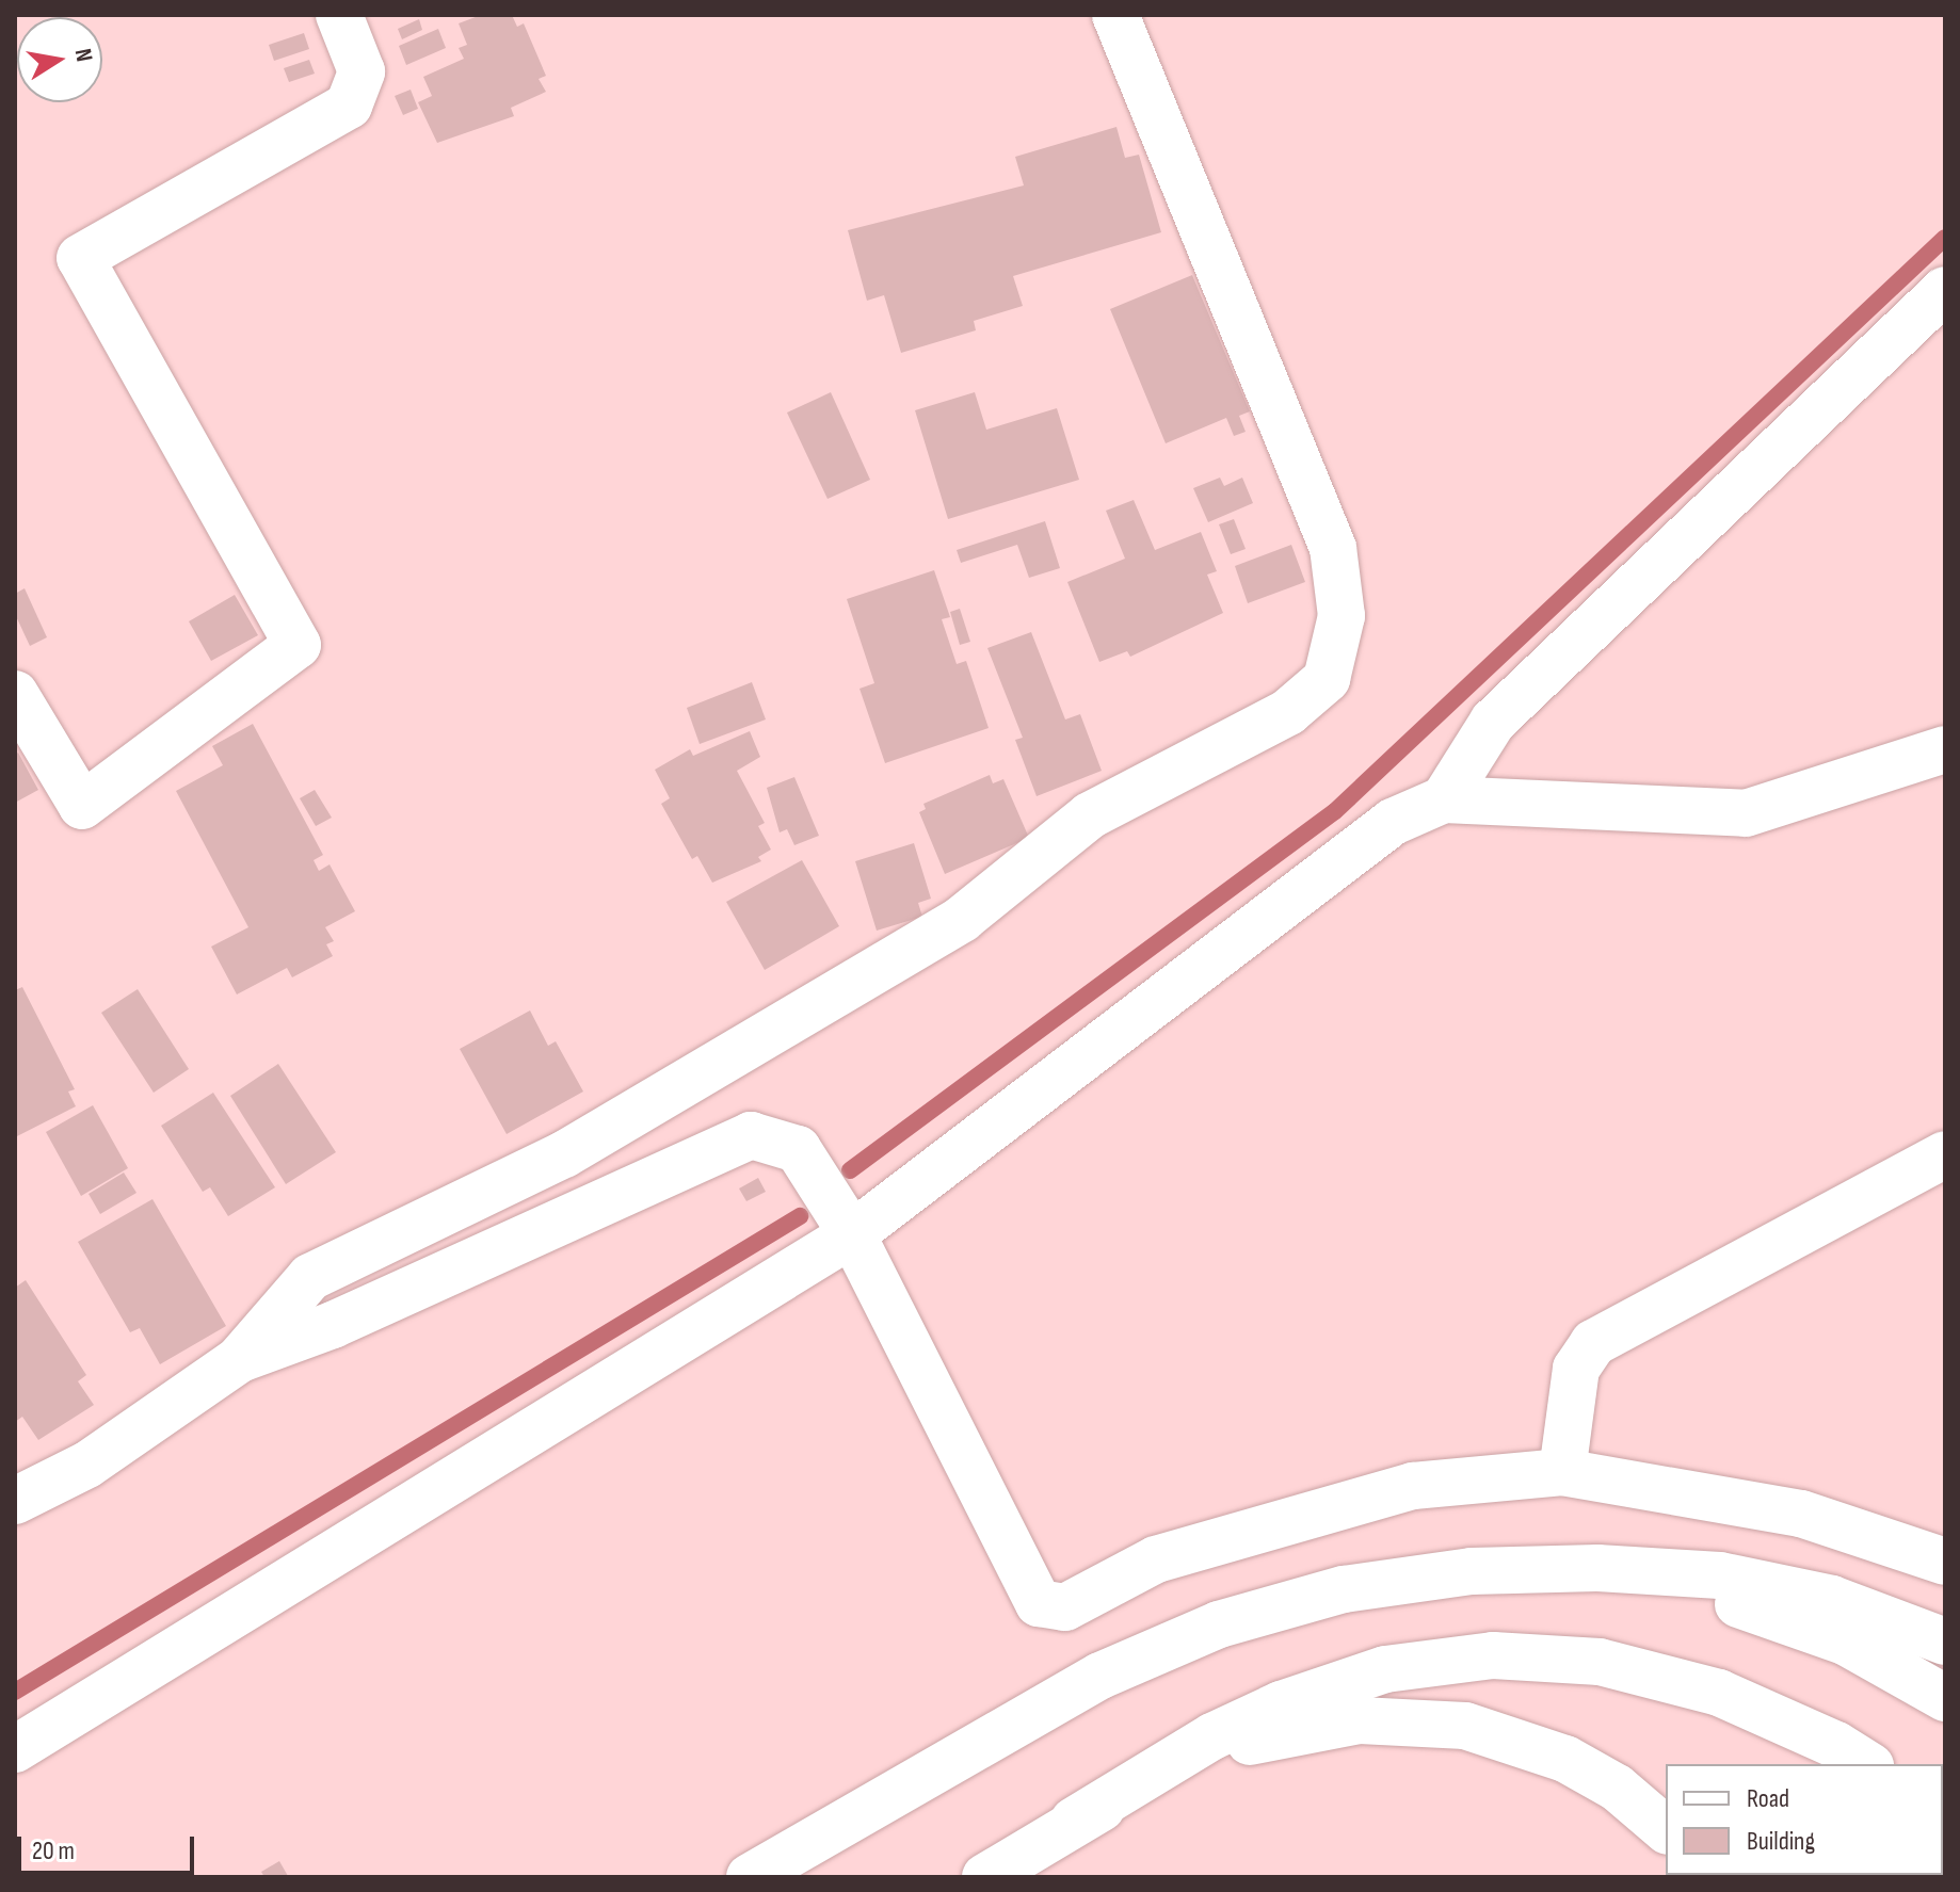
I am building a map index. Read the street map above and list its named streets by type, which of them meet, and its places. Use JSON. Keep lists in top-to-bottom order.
{
  "legend": ["Road", "Building"],
  "scale_bar": "20 m",
  "north": "right"
}
